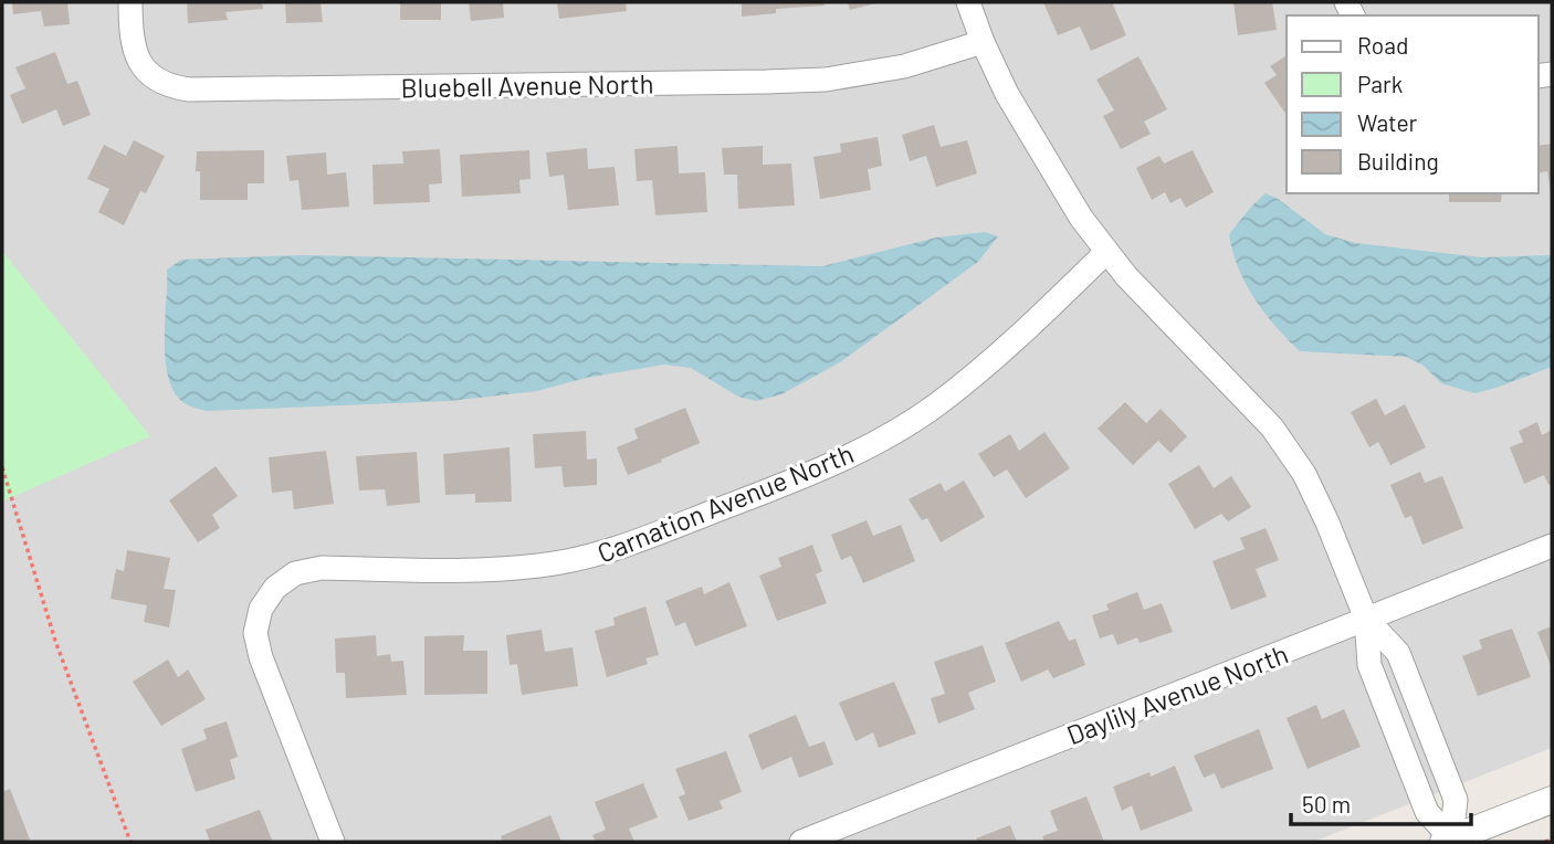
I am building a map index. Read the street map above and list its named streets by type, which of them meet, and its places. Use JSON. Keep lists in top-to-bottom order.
{
  "streets": {
    "street": ["Bluebell Avenue North", "Carnation Avenue North", "Daylily Avenue North"]
  },
  "legend": [
    "Road",
    "Park",
    "Water",
    "Building"
  ],
  "scale_bar": "50 m"
}
